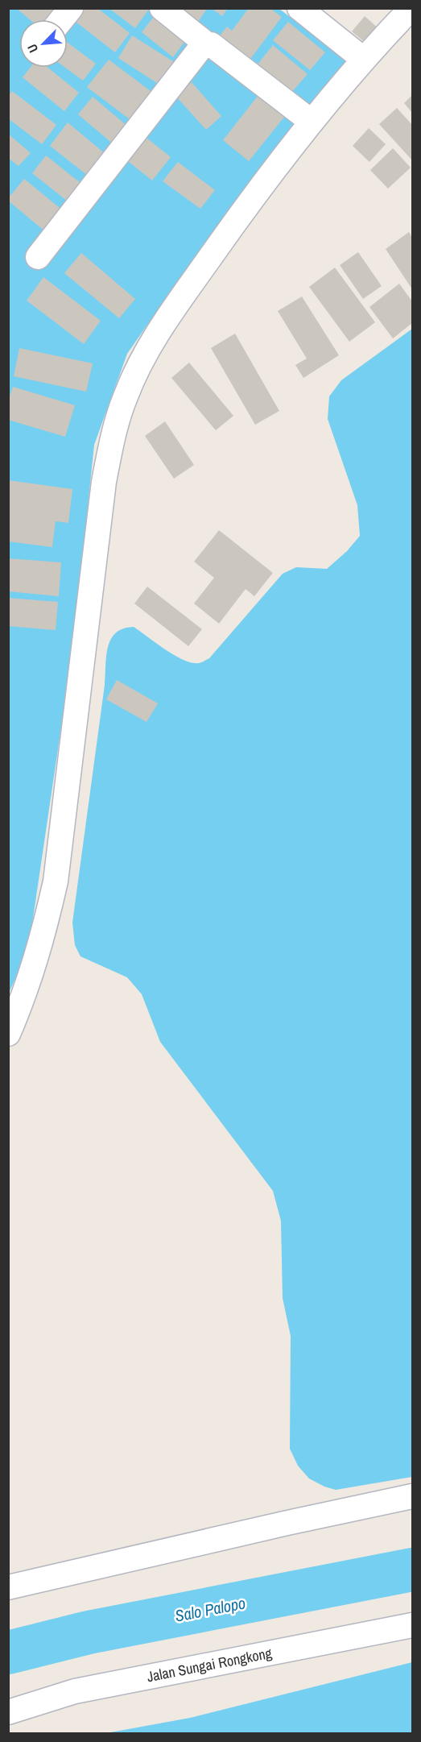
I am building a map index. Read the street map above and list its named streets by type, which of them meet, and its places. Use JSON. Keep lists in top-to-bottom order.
{
  "streets": {
    "street": ["Jalan Sungai Rongkong"]
  },
  "water": ["Salo Palopo"],
  "north": "bottom left"
}
